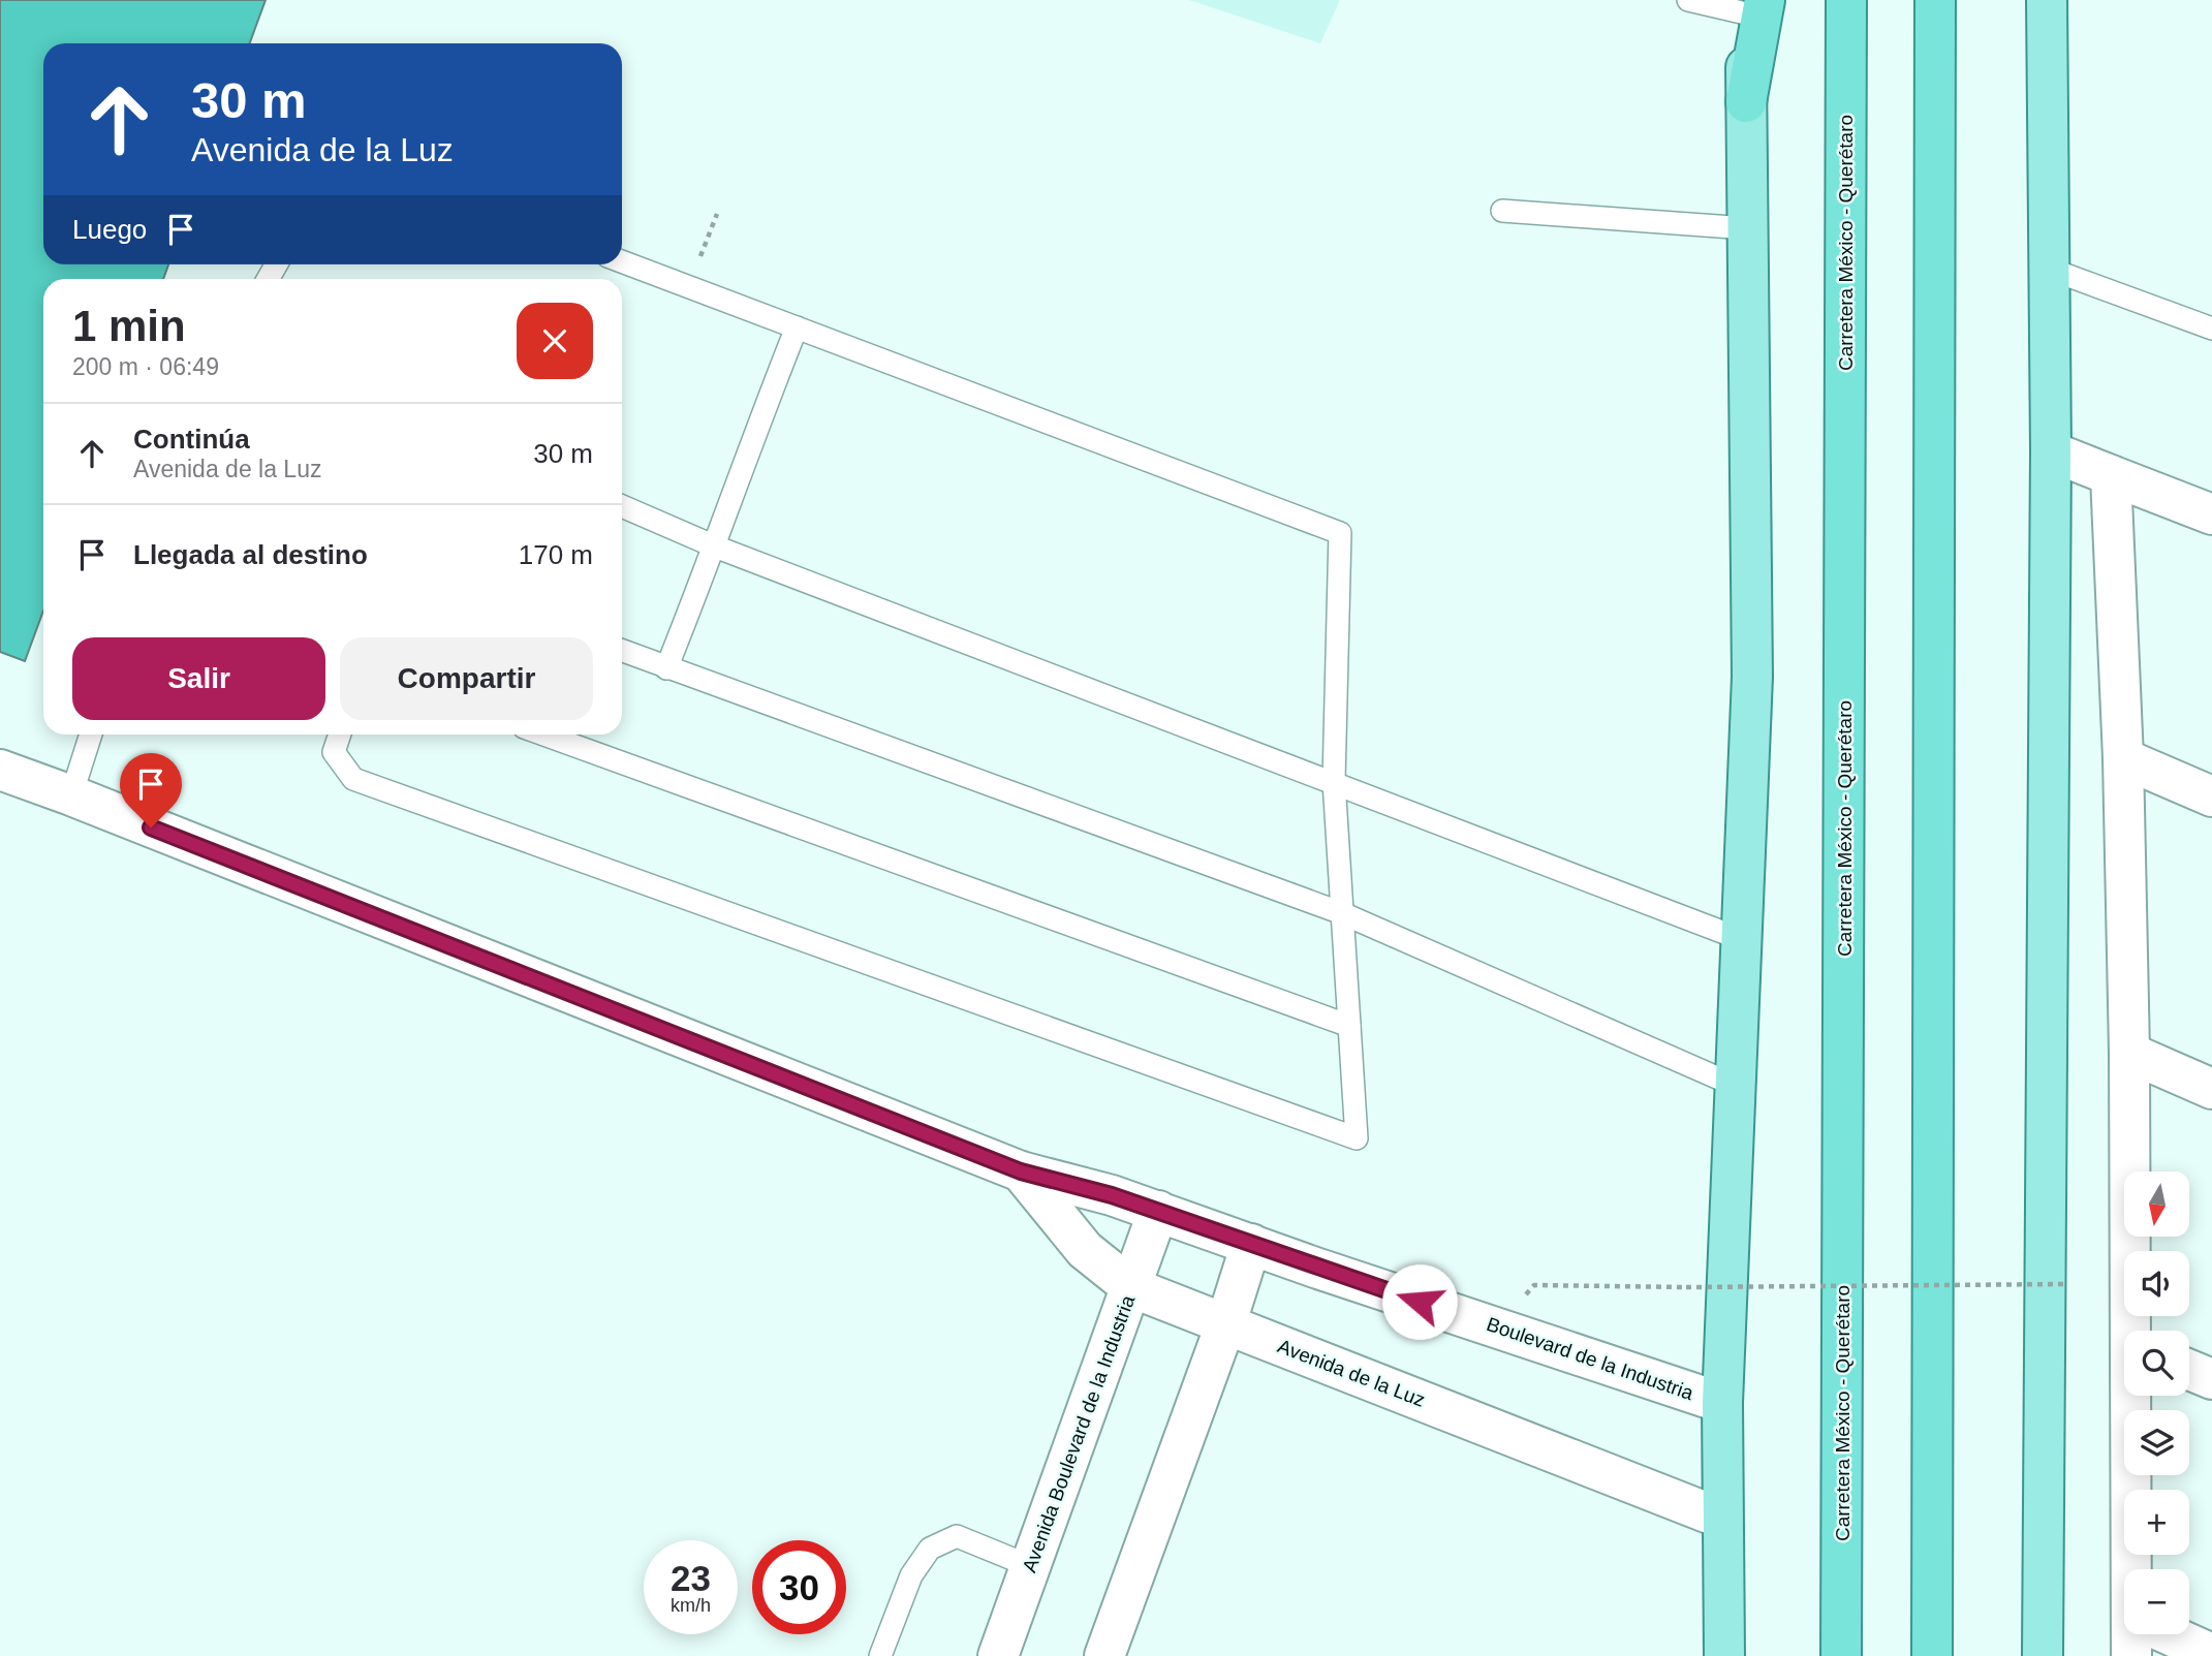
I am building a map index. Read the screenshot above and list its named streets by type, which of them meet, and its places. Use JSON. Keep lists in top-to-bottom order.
{
  "streets": {
    "highway": ["Carretera México - Querétaro"],
    "street": ["Boulevard de la Industria", "Avenida de la Luz", "Avenida Boulevard de la Industria"]
  },
  "crossings": [
    ["Boulevard de la Industria", "Avenida de la Luz"],
    ["Avenida de la Luz", "Avenida Boulevard de la Industria"]
  ],
  "north": "bottom",
  "page": {
    "turn": ["30 m", "Avenida de la Luz"],
    "then": "Luego",
    "heading": ["1 min", "200 m · 06:49"],
    "list": [
      {
        "name": "Continúa",
        "note": "Avenida de la Luz",
        "value": "30 m"
      },
      {
        "name": "Llegada al destino",
        "value": "170 m"
      }
    ],
    "buttons": ["Salir", "Compartir"],
    "map_buttons": ["+", "−"],
    "speed": "23 km/h",
    "limit": "30"
  }
}
